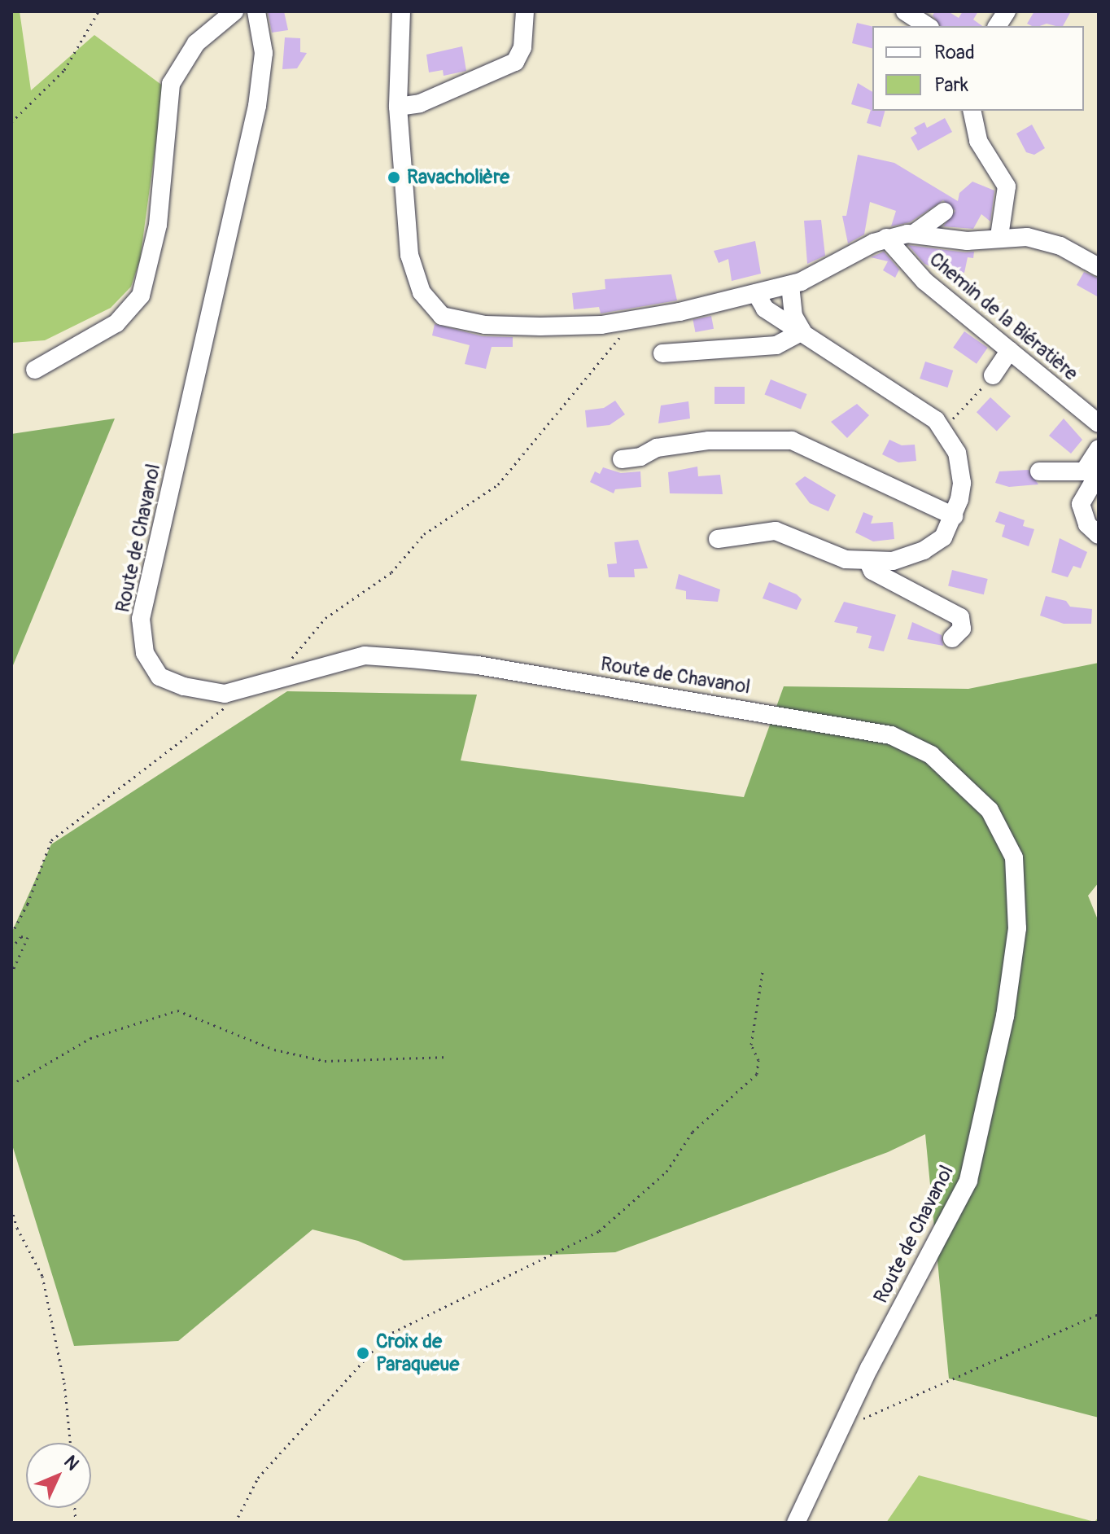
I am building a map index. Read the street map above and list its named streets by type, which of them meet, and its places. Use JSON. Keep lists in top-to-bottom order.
{
  "streets": {
    "street": ["Chemin de la Biératière", "Route de Chavanol"]
  },
  "places": ["Ravacholière", "Croix de Paraqueue"],
  "legend": ["Road", "Park"],
  "north": "top right"
}
